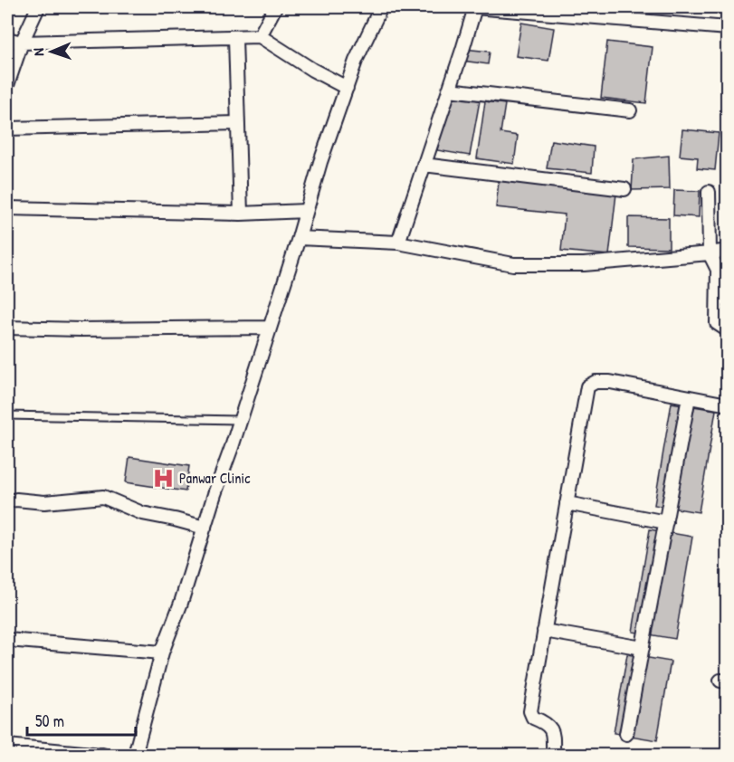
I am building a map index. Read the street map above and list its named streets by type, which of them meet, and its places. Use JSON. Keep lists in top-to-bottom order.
{
  "places": {
    "hospital": ["Panwar Clinic"]
  },
  "scale_bar": "50 m",
  "north": "left"
}
